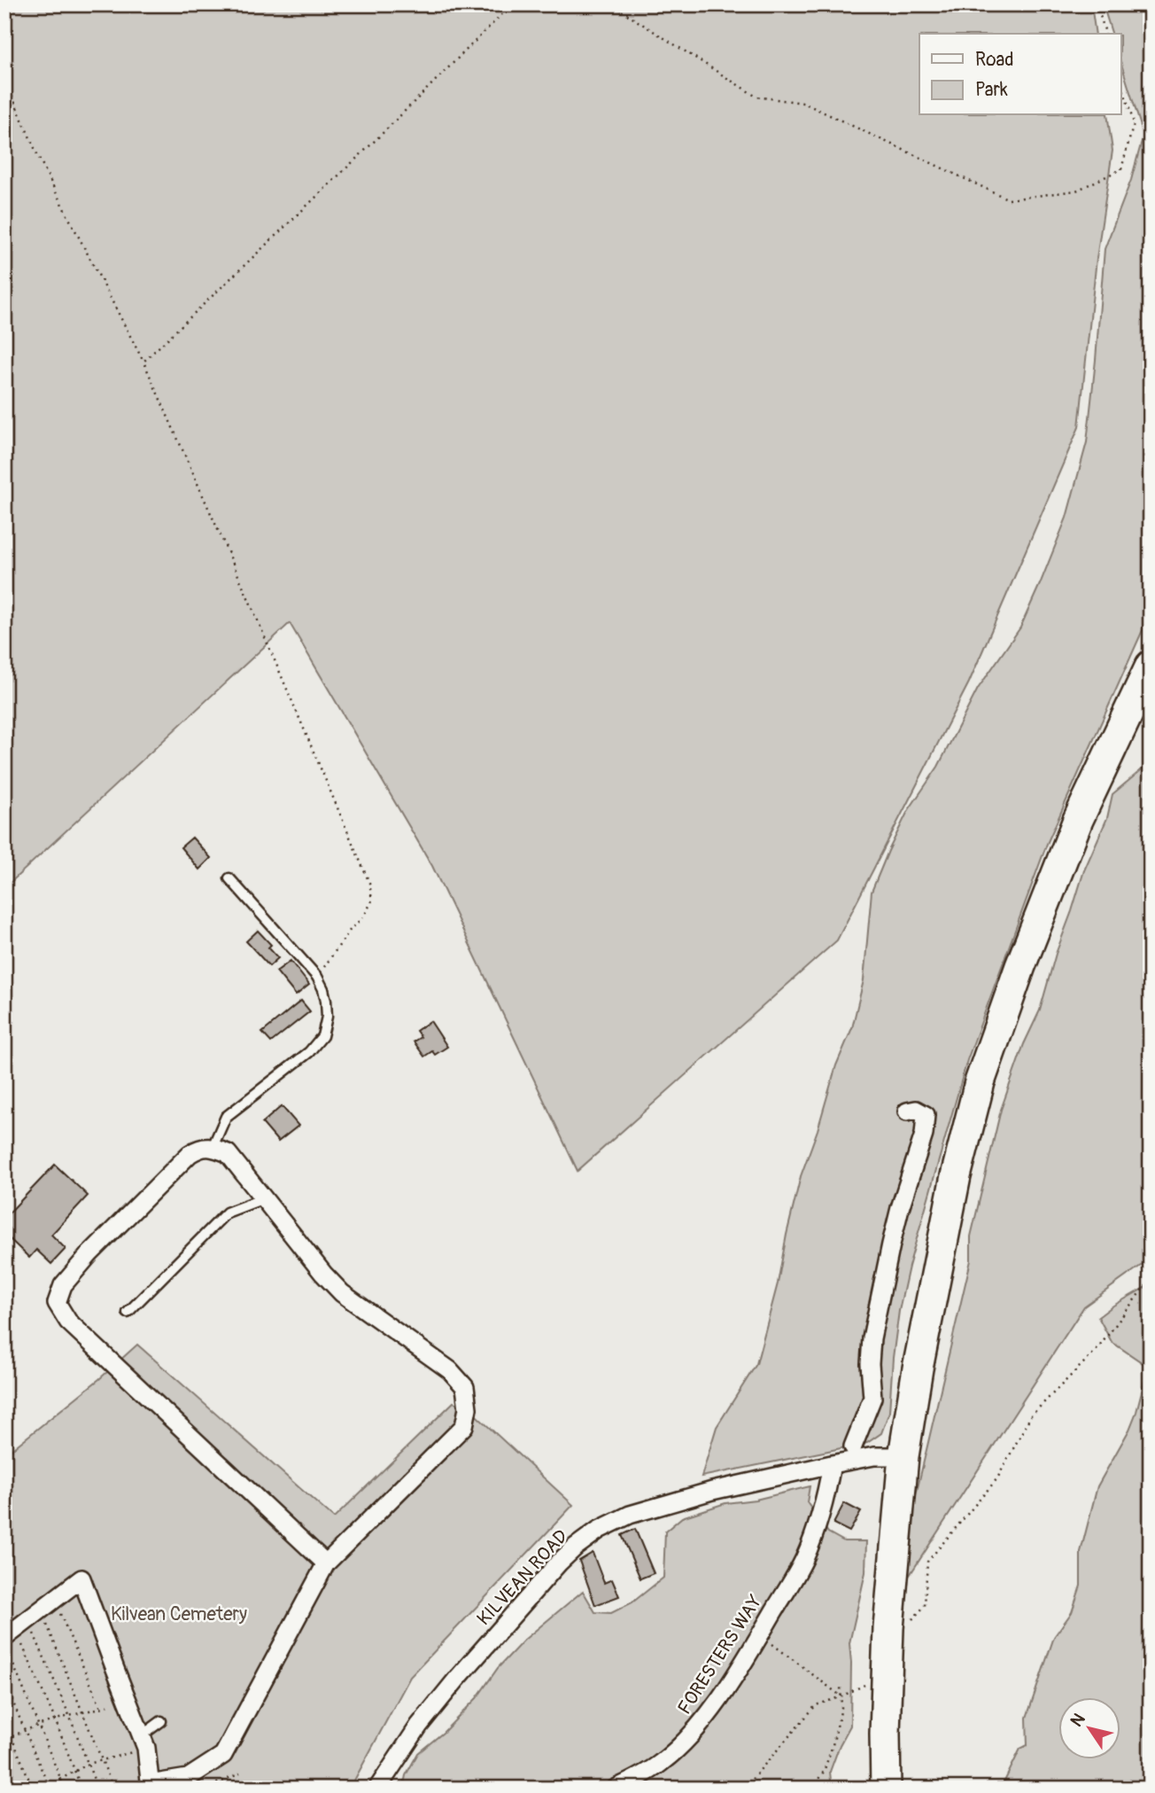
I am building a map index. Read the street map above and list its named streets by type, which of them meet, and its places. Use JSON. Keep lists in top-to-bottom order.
{
  "streets": {
    "street": ["KILVEAN ROAD", "FORESTERS WAY"]
  },
  "crossings": [
    ["KILVEAN ROAD", "FORESTERS WAY"]
  ],
  "parks": ["Kilvean Cemetery"],
  "legend": ["Road", "Park"],
  "north": "top left"
}
